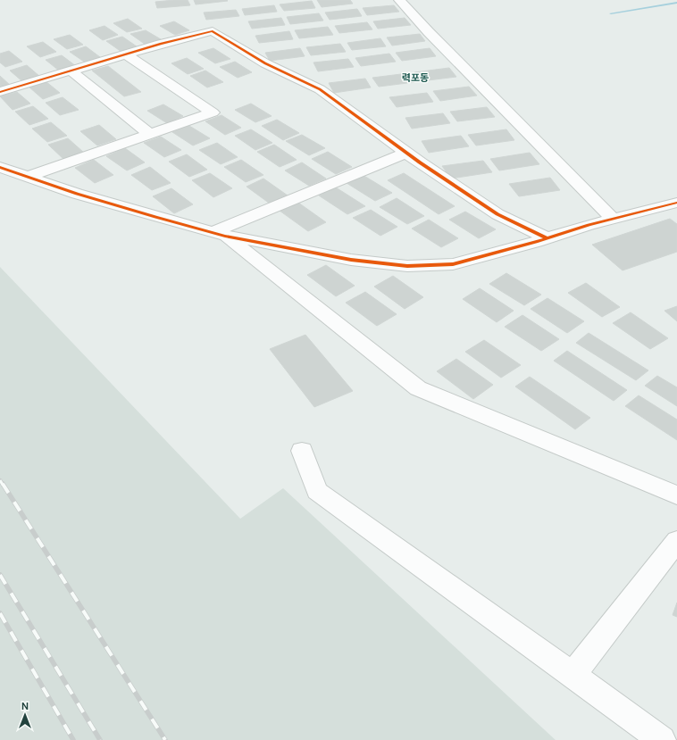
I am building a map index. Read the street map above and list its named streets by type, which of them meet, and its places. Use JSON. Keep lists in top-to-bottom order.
{
  "districts": ["력포동"],
  "north": "top"
}
